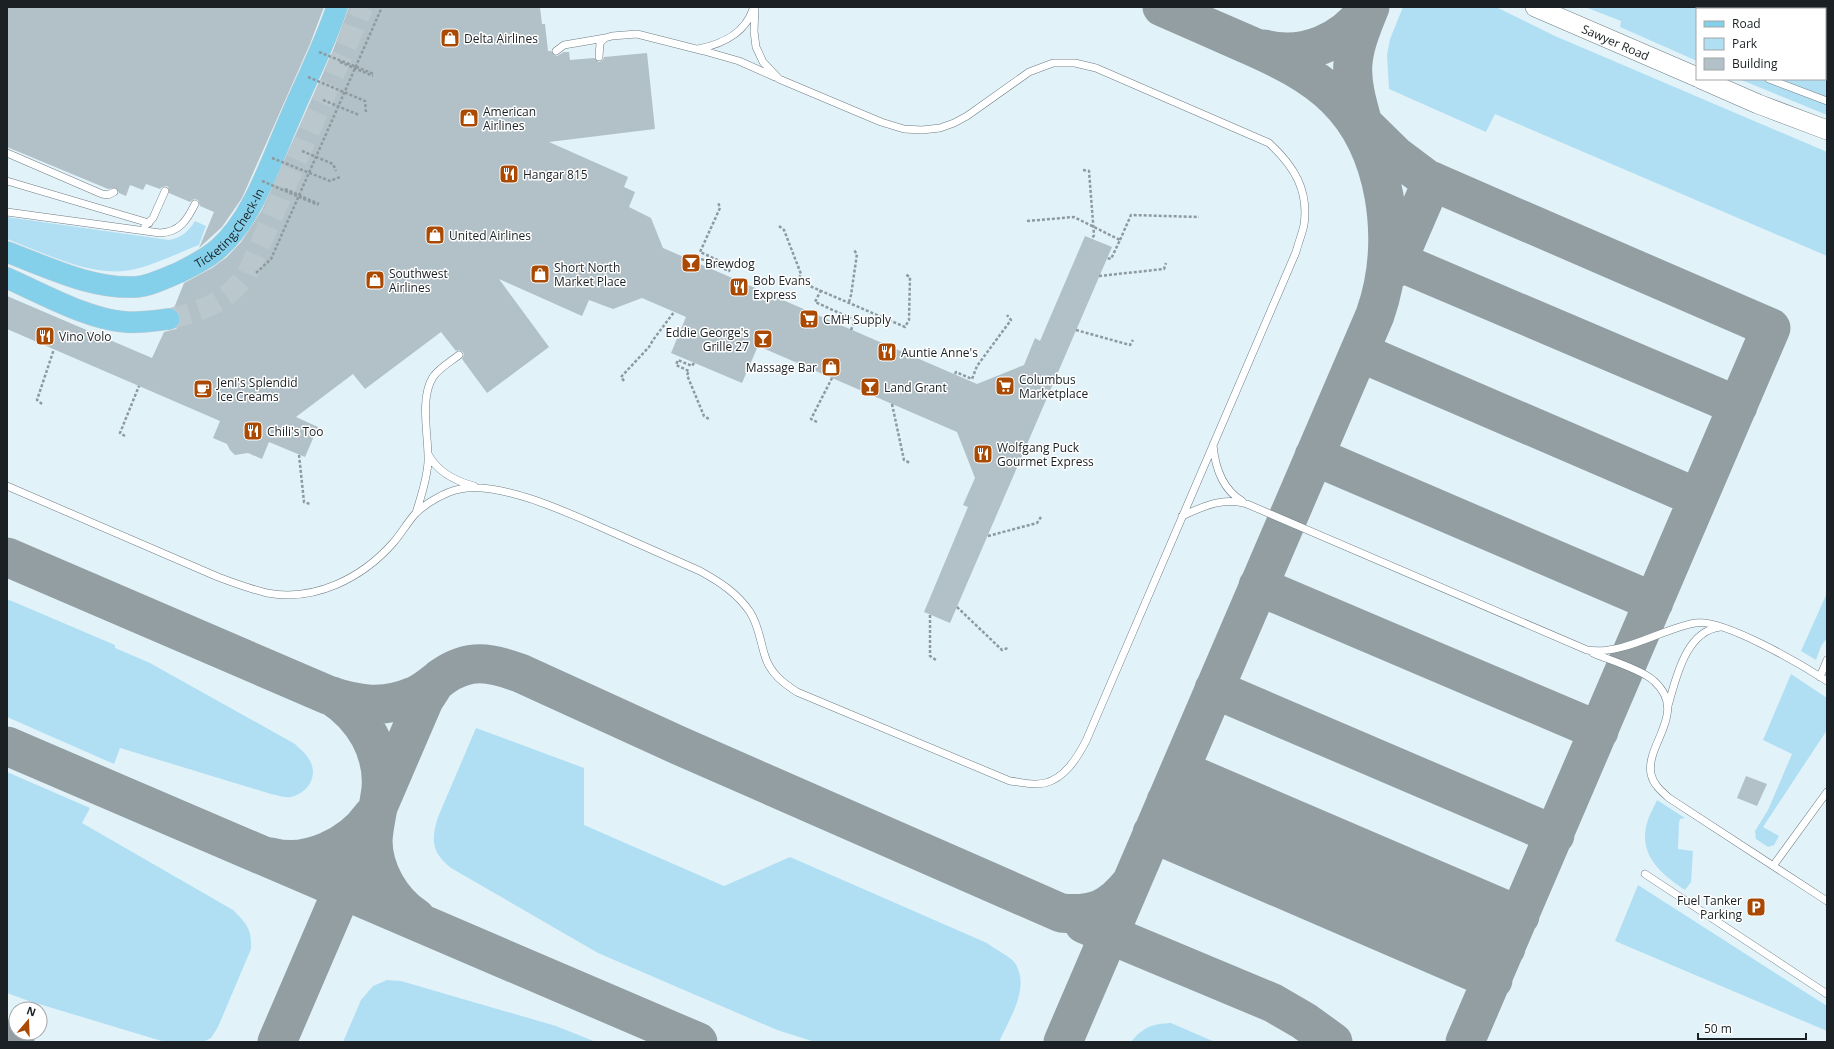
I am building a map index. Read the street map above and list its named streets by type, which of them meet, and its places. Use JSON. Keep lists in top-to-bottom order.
{
  "streets": {
    "main road": ["Ticketing;Check-In"],
    "street": ["Sawyer Road"]
  },
  "places": {
    "shop": [
      "Delta Airlines",
      "American Airlines",
      "United Airlines",
      "Short North Market Place",
      "Southwest Airlines",
      "Massage Bar"
    ],
    "restaurant": [
      "Hangar 815",
      "Bob Evans Express",
      "Vino Volo",
      "Auntie Anne's",
      "Chili's Too",
      "Wolfgang Puck Gourmet Express"
    ],
    "bar": ["Brewdog", "Eddie George's Grille 27", "Land Grant"],
    "supermarket": ["CMH Supply", "Columbus Marketplace"],
    "cafe": ["Jeni's Splendid Ice Creams"],
    "parking": ["Fuel Tanker Parking"]
  },
  "legend": ["Road", "Park", "Building"],
  "scale_bar": "50 m",
  "north": "top"
}
